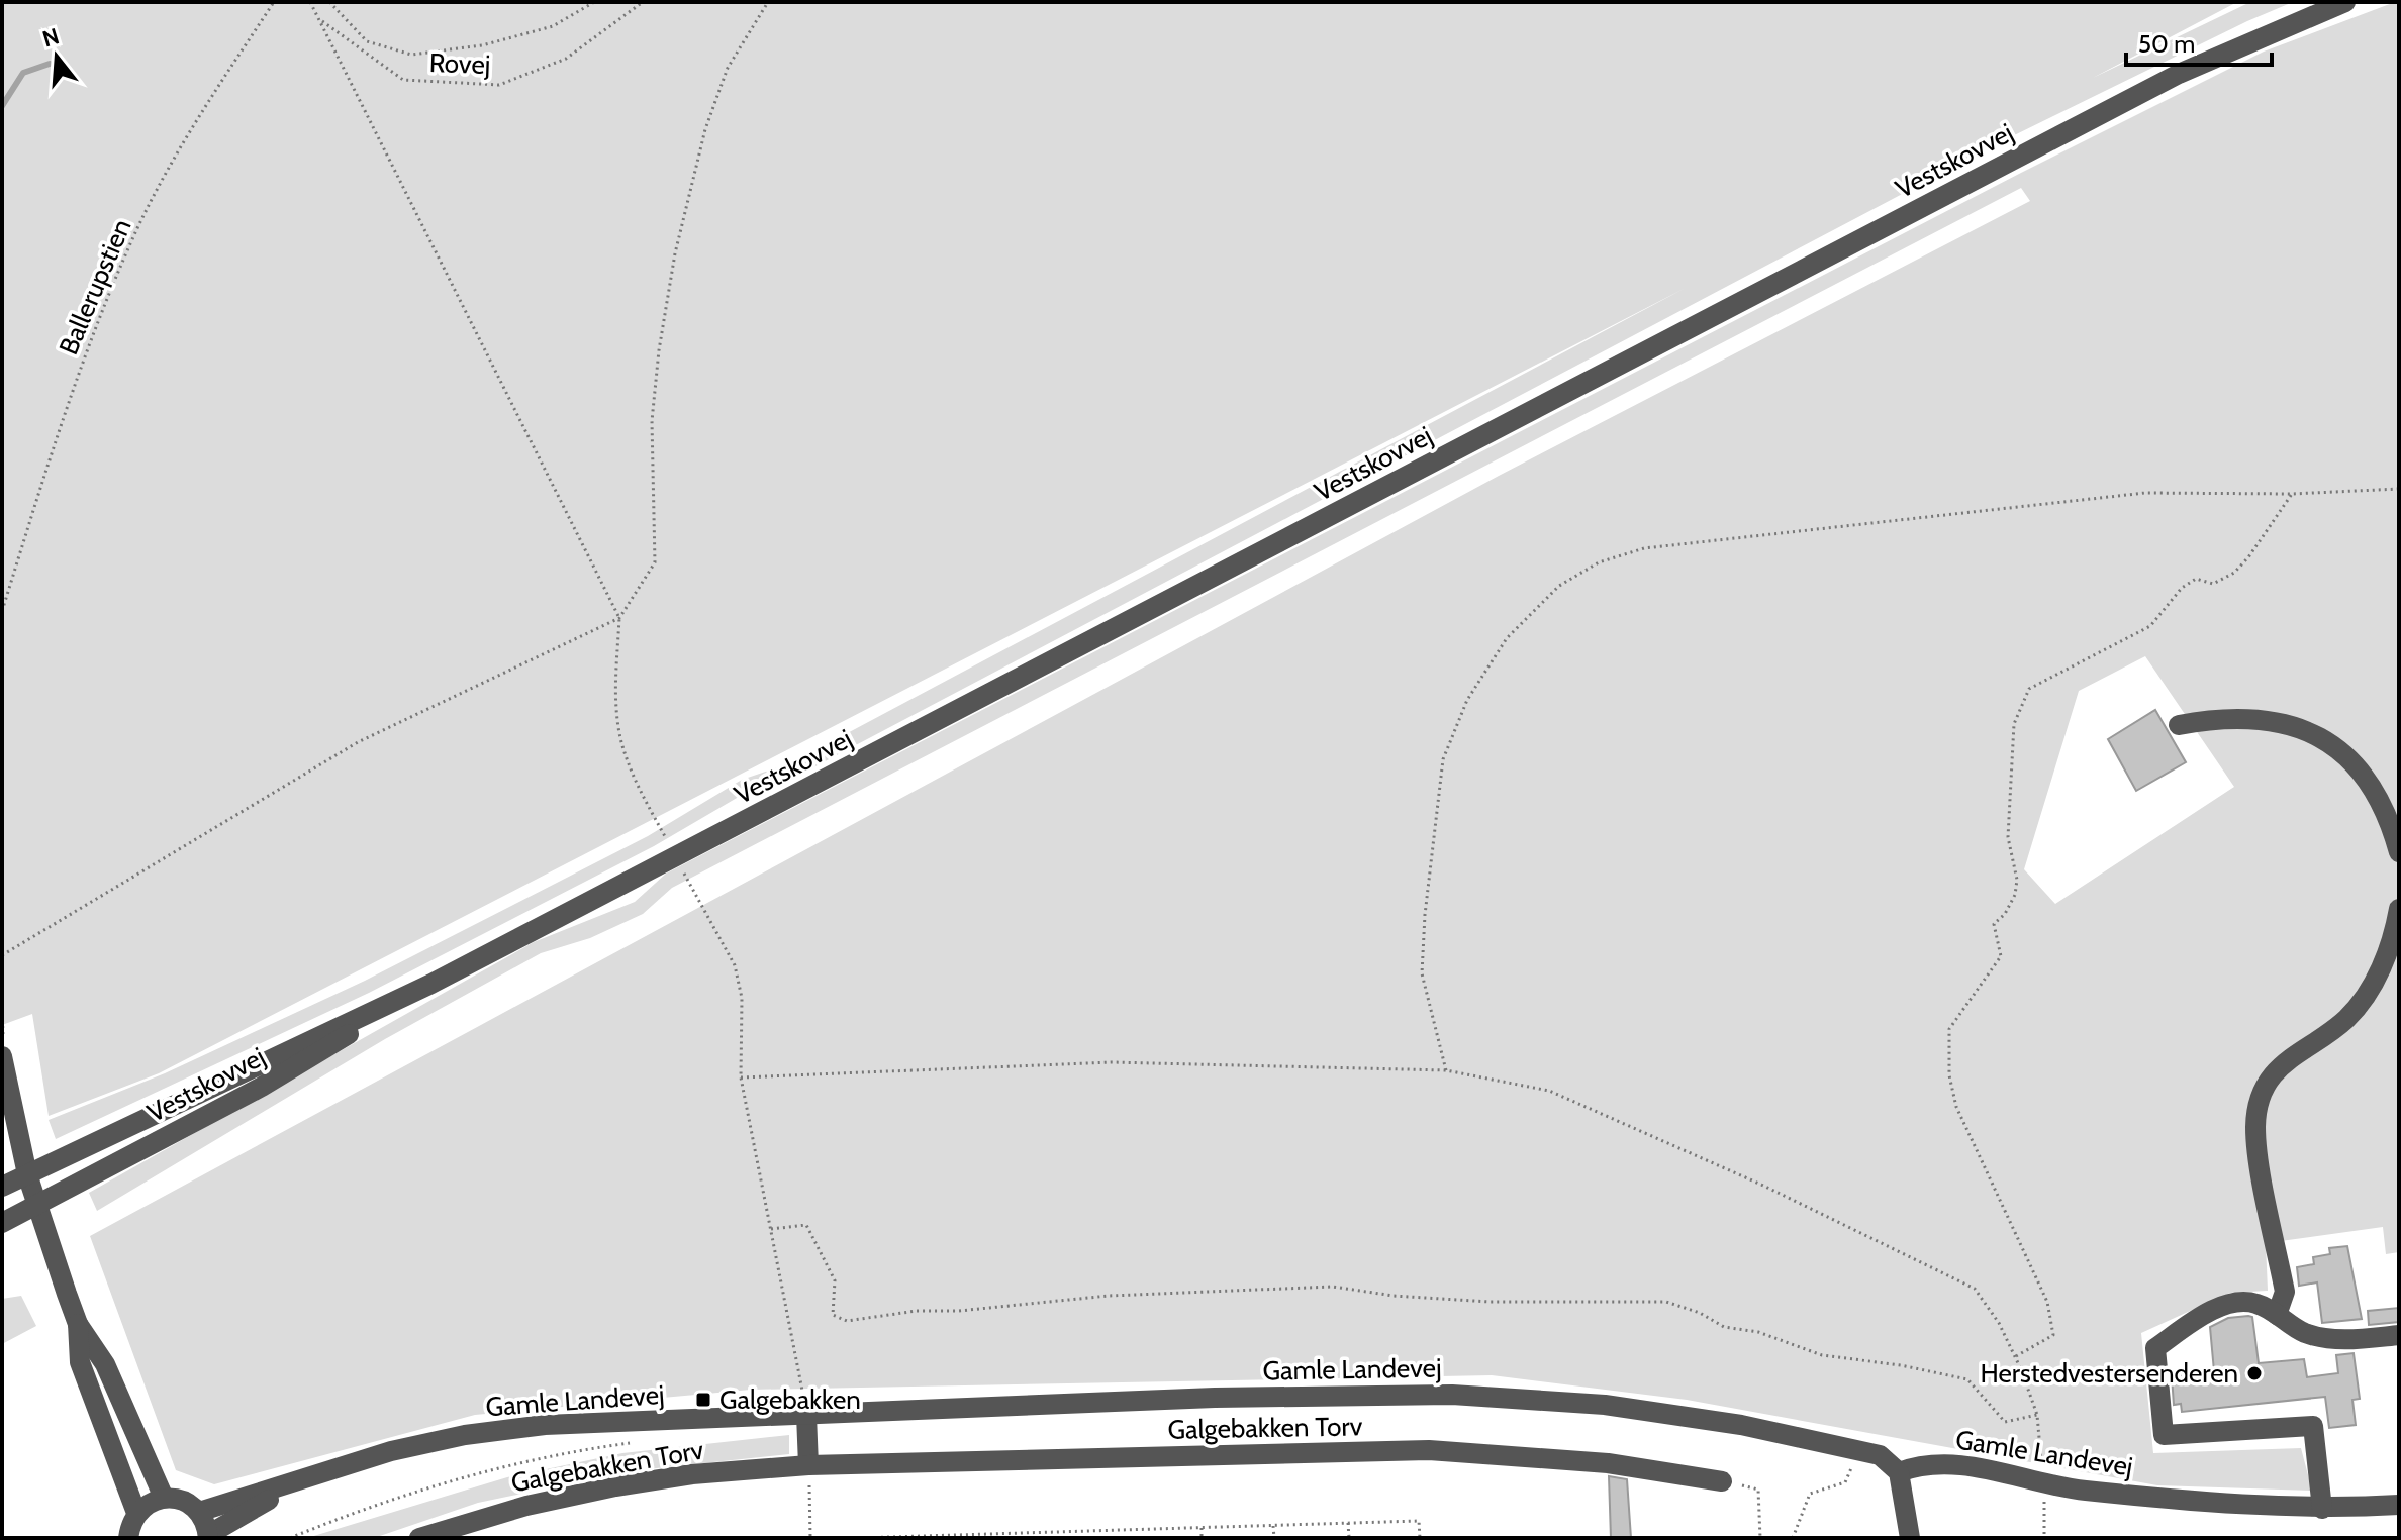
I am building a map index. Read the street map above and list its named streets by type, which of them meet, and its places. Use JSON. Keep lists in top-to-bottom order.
{
  "streets": {
    "street": ["Vestskovvej", "Gamle Landevej", "Galgebakken Torv"],
    "path": ["Rovej", "Ballerupstien"]
  },
  "places": {
    "other": ["Herstedvestersenderen"],
    "transit": ["Galgebakken"]
  },
  "scale_bar": "50 m",
  "north": "top"
}
